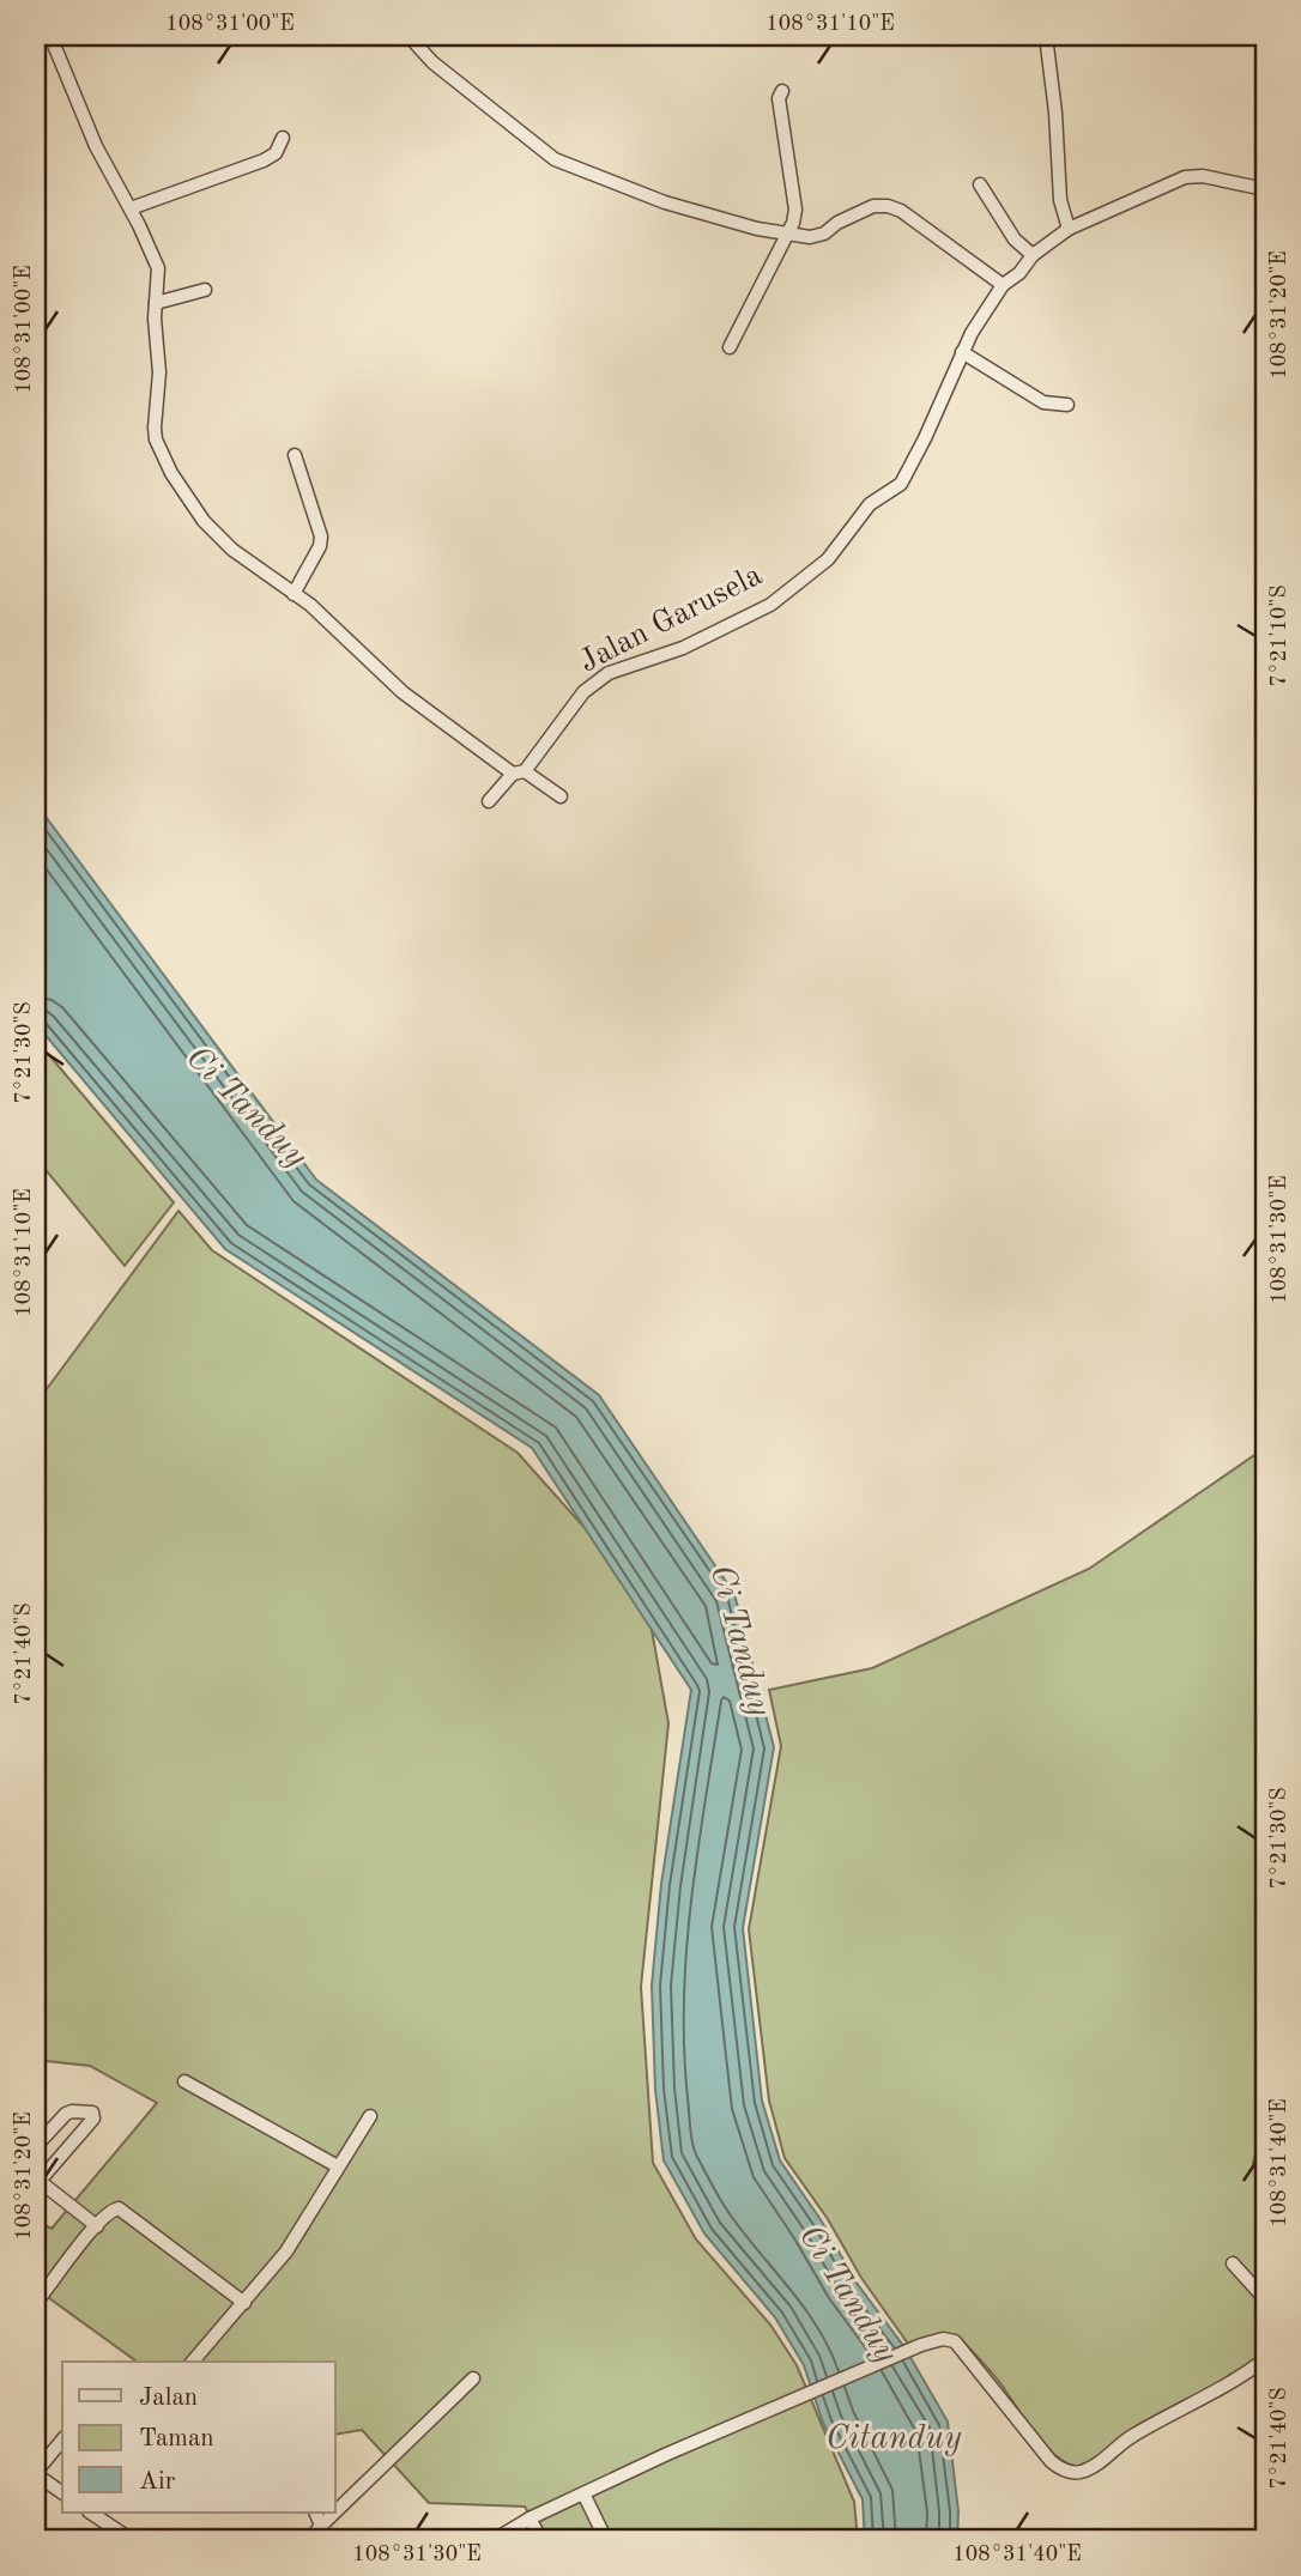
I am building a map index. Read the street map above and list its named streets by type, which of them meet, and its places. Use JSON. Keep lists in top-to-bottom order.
{
  "streets": {
    "street": ["Jalan Garusela"]
  },
  "water": ["Ci Tanduy", "Citanduy"],
  "legend": ["Jalan", "Taman", "Air"],
  "coordinates": [
    "108°31'00\"E",
    "108°31'10\"E",
    "108°31'20\"E",
    "7°21'10\"S",
    "7°21'30\"S",
    "108°31'30\"E",
    "7°21'40\"S",
    "108°31'40\"E"
  ]
}
